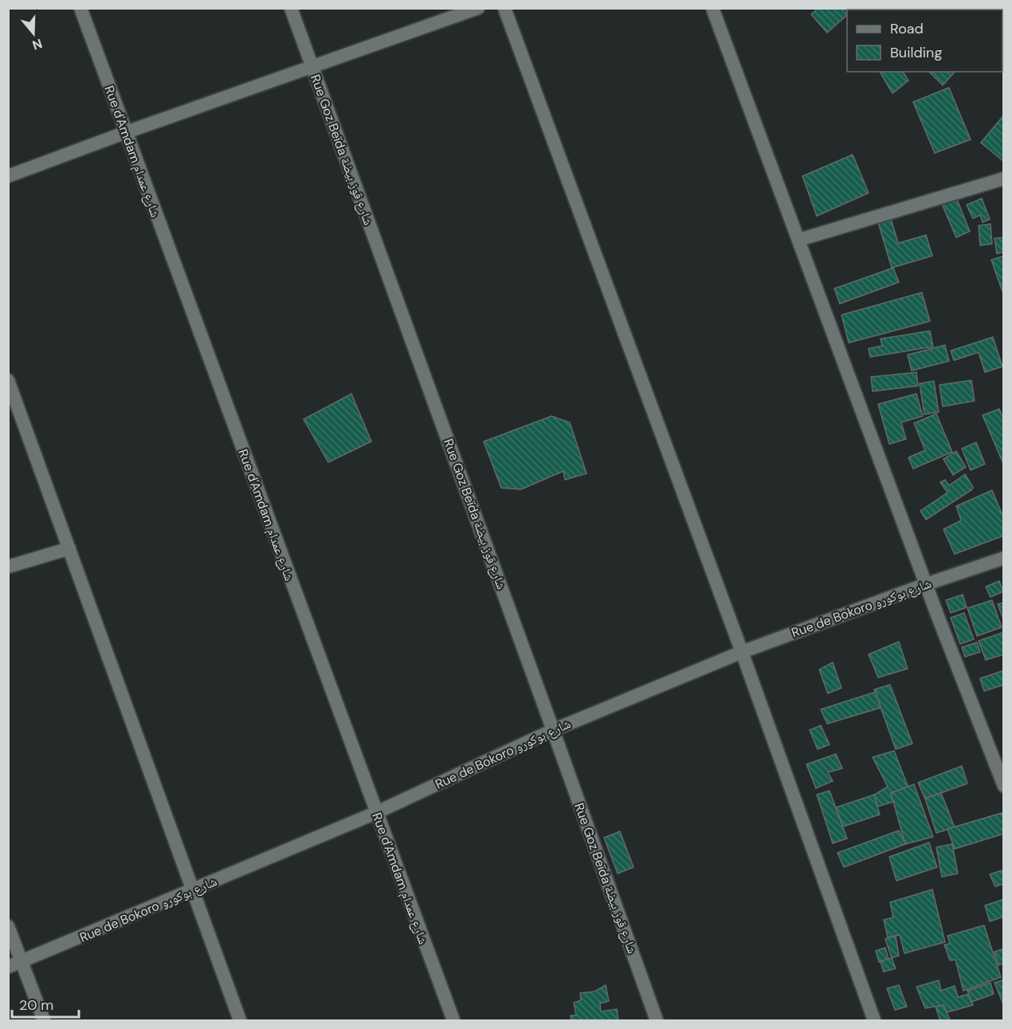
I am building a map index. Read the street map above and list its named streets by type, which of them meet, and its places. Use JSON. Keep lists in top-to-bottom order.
{
  "streets": {
    "street": ["Rue Goz Beïda شارع قوز بيضة", "Rue d'Amdam شارع عمدام", "Rue de Bokoro شارع بوكورو"]
  },
  "crossings": [
    ["Rue Goz Beïda شارع قوز بيضة", "Rue de Bokoro شارع بوكورو"],
    ["Rue d'Amdam شارع عمدام", "Rue de Bokoro شارع بوكورو"]
  ],
  "legend": ["Road", "Building"],
  "scale_bar": "20 m",
  "north": "bottom"
}
